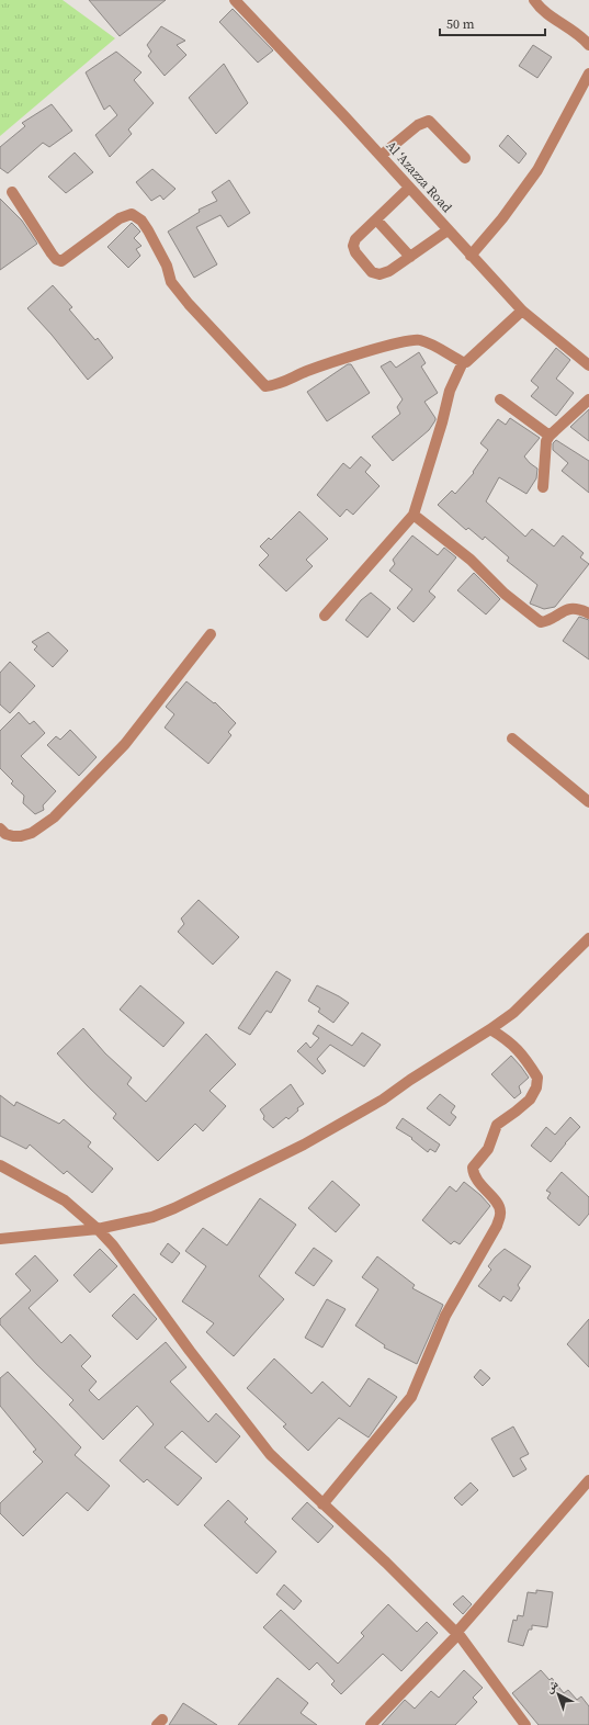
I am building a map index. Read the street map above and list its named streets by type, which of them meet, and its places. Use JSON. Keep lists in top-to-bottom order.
{
  "streets": {
    "street": ["Al ‘Azazza Road"]
  },
  "scale_bar": "50 m",
  "north": "top left"
}
